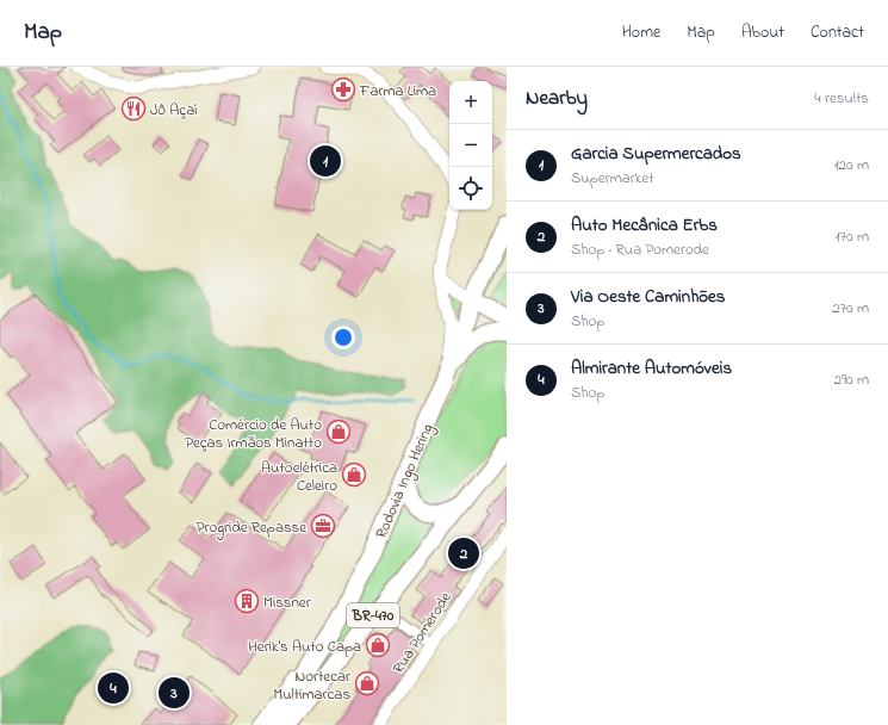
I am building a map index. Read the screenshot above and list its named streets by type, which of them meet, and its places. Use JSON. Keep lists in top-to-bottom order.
{
  "streets": {
    "highway": ["Rodovia Ingo Hering", "BR-470"],
    "street": ["Rua Pomerode"]
  },
  "places": {
    "pharmacy": ["Farma Lima"],
    "restaurant": ["Jô Açaí"],
    "shop": [
      "Comércio de Auto Peças Irmãos Minatto",
      "Autoelétrica Celeiro",
      "Herik's Auto Capa",
      "Nortecar Multimarcas"
    ],
    "office": ["Progride Repasse"],
    "building": ["Missner"]
  },
  "page": {
    "header": "Map",
    "nav": [
      "Home",
      "Map",
      "About",
      "Contact"
    ],
    "heading": ["Nearby", "4 results"],
    "map_buttons": ["+", "−"],
    "list": [
      {
        "mark": "1",
        "name": "Garcia Supermercados",
        "note": "Supermarket",
        "value": "120 m"
      },
      {
        "mark": "2",
        "name": "Auto Mecânica Erbs",
        "note": "Shop · Rua Pomerode",
        "value": "170 m"
      },
      {
        "mark": "3",
        "name": "Via Oeste Caminhões",
        "note": "Shop",
        "value": "270 m"
      },
      {
        "mark": "4",
        "name": "Almirante Automóveis",
        "note": "Shop",
        "value": "290 m"
      }
    ],
    "pins": [
      "1",
      "2",
      "4",
      "3"
    ]
  }
}
